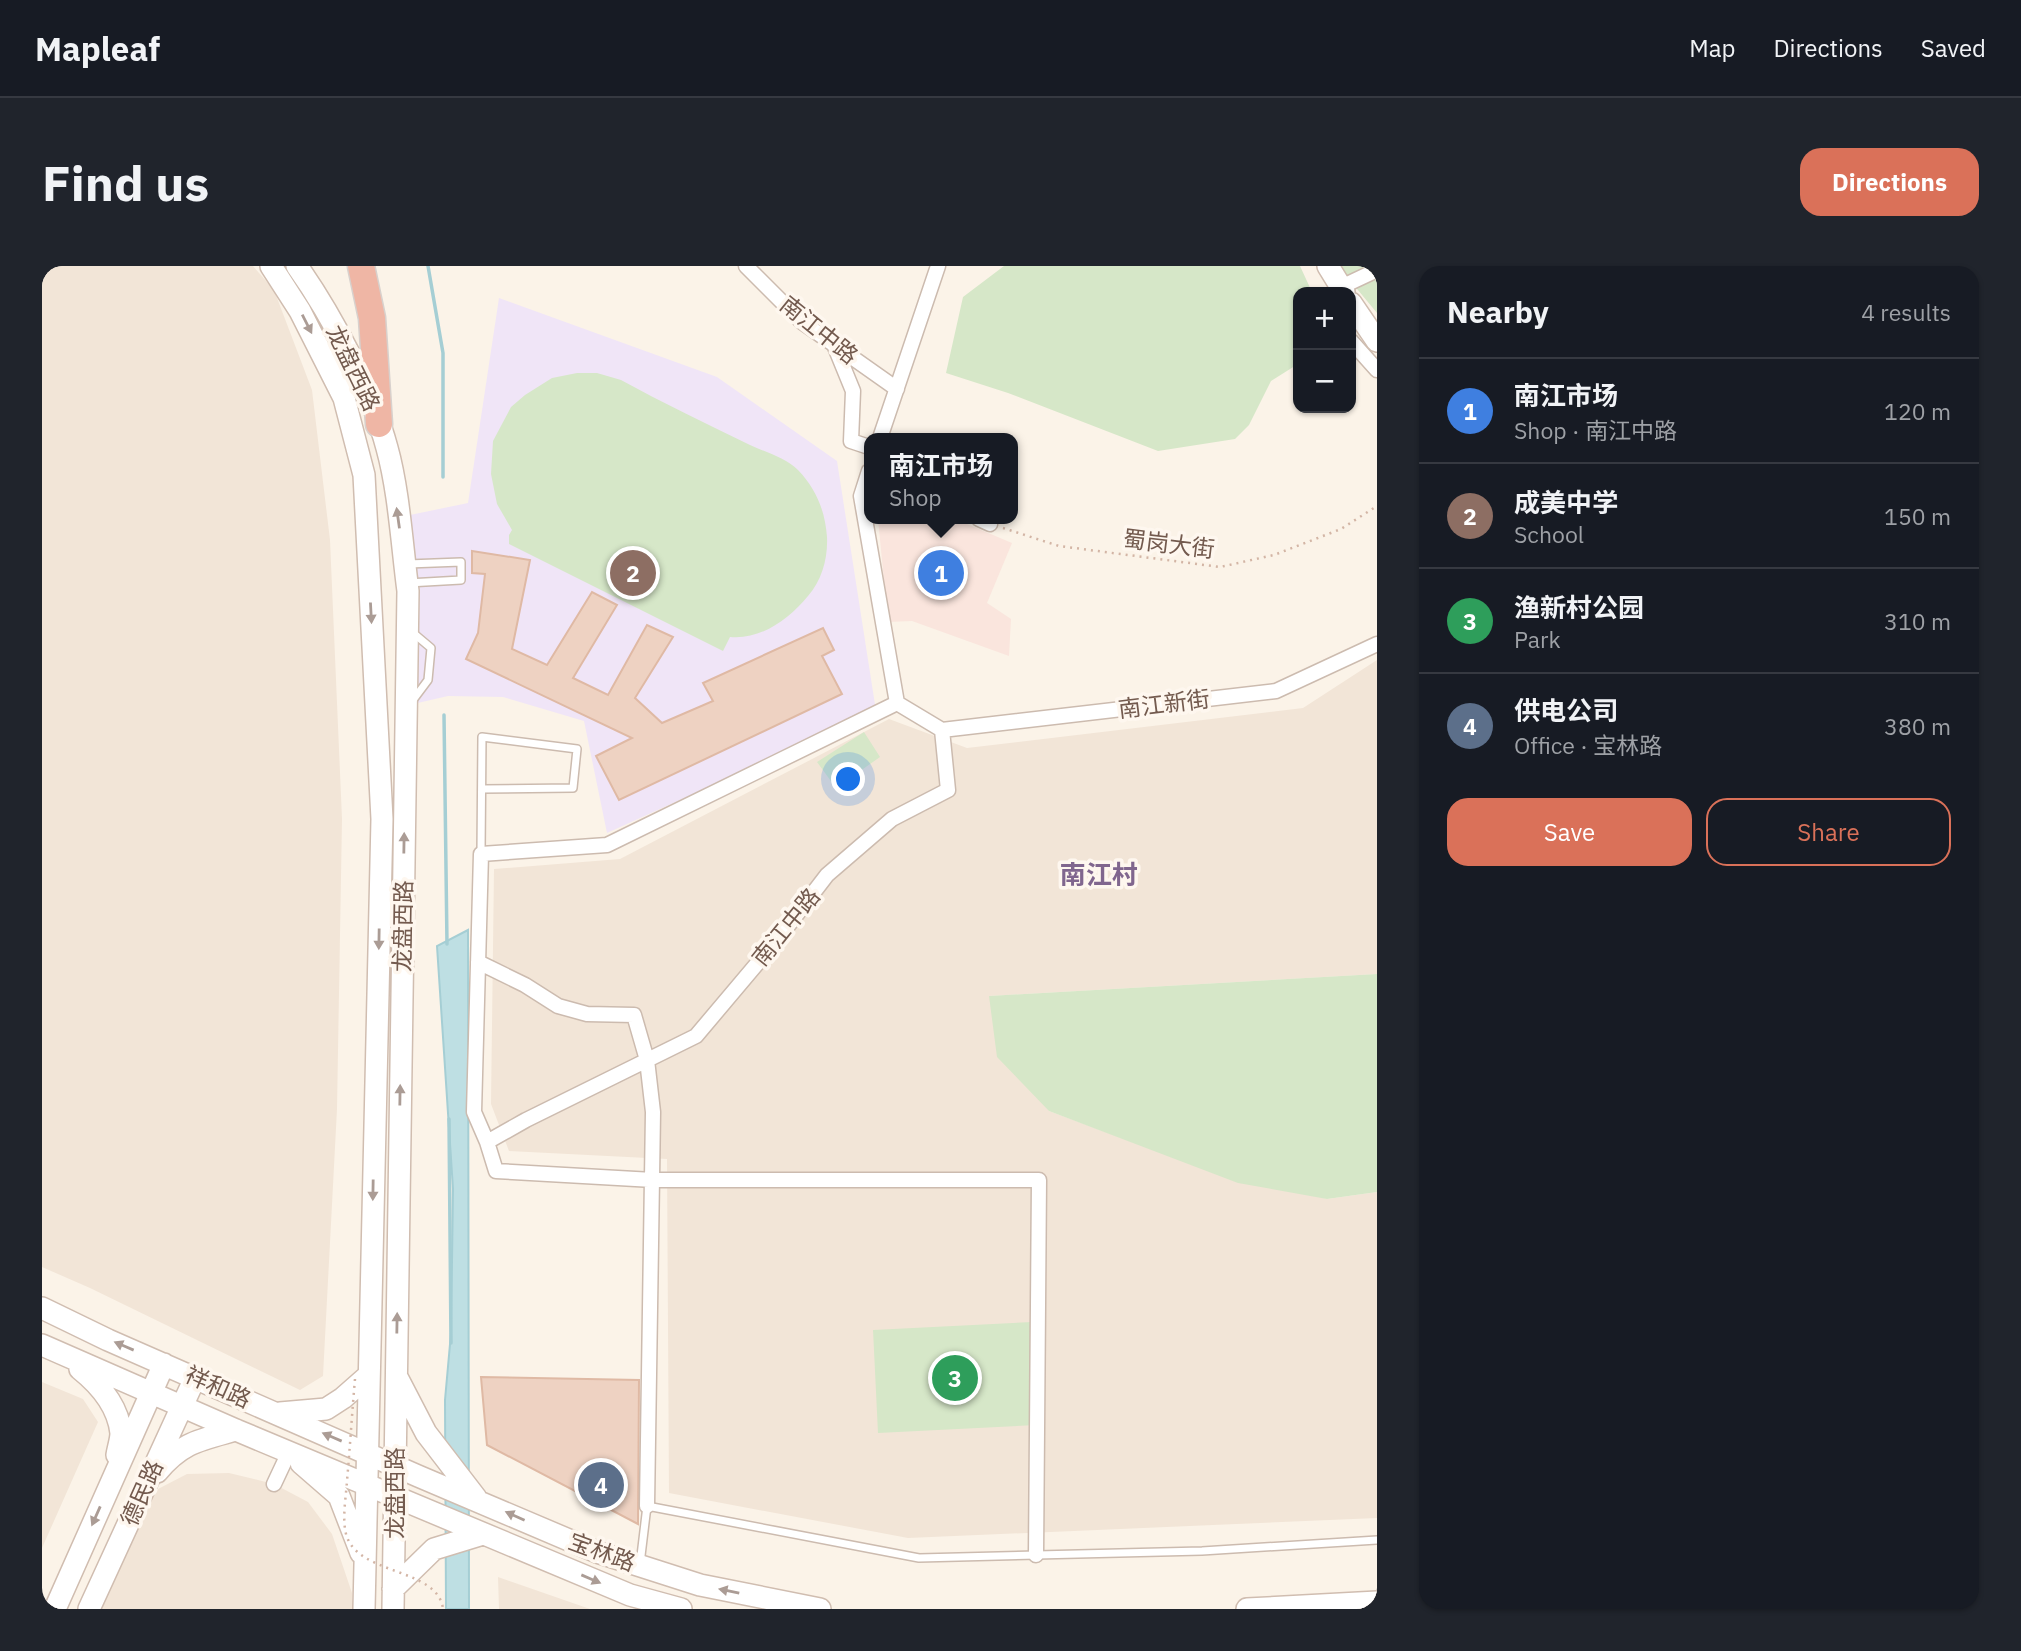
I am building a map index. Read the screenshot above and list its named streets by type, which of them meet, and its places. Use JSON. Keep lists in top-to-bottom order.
{
  "streets": {
    "main road": [
      "龙盘西路",
      "祥和路",
      "德民路",
      "宝林路"
    ],
    "street": ["南江中路", "南江新街"],
    "path": ["蜀岗大街"]
  },
  "crossings": [
    ["南江中路", "南江新街"],
    ["龙盘西路", "祥和路"],
    ["龙盘西路", "宝林路"],
    ["祥和路", "德民路"],
    ["祥和路", "宝林路"],
    ["德民路", "宝林路"]
  ],
  "one_way": ["祥和路"],
  "districts": ["南江村"],
  "page": {
    "header": "Mapleaf",
    "nav": ["Map", "Directions", "Saved"],
    "buttons": [
      "Directions",
      ["Save", "Share"]
    ],
    "title": "Find us",
    "heading": ["Nearby", "4 results"],
    "map_buttons": ["+", "−"],
    "list": [
      {
        "mark": "1",
        "name": "南江市场",
        "note": "Shop · 南江中路",
        "value": "120 m"
      },
      {
        "mark": "2",
        "name": "成美中学",
        "note": "School",
        "value": "150 m"
      },
      {
        "mark": "3",
        "name": "渔新村公园",
        "note": "Park",
        "value": "310 m"
      },
      {
        "mark": "4",
        "name": "供电公司",
        "note": "Office · 宝林路",
        "value": "380 m"
      }
    ],
    "popup": ["南江市场", "Shop"],
    "pins": [
      "1",
      "2",
      "3",
      "4"
    ]
  }
}
